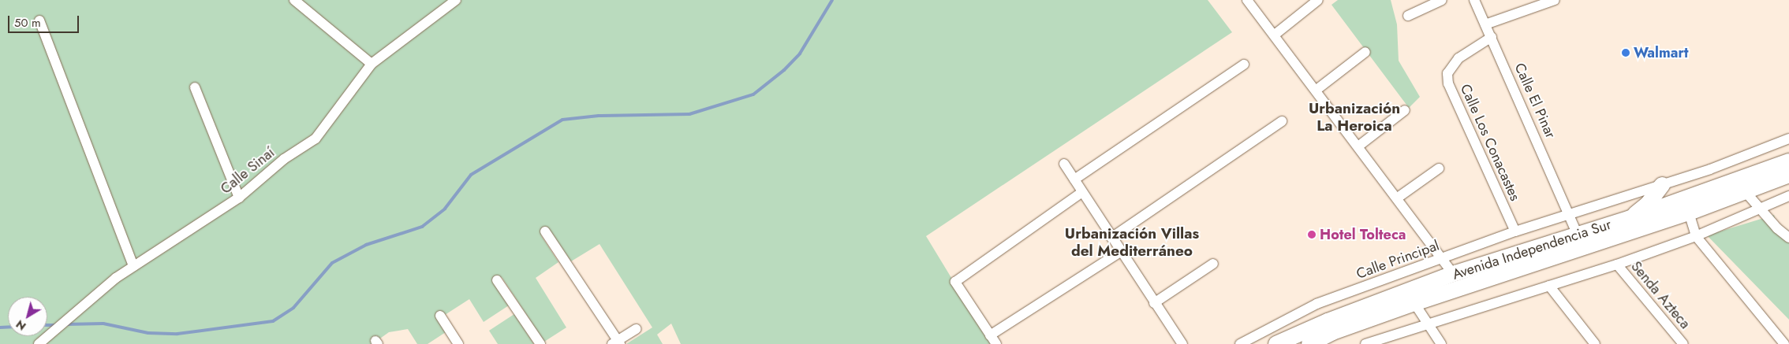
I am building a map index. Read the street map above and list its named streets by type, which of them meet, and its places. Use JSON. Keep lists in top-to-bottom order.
{
  "streets": {
    "highway": ["Avenida Independencia Sur"],
    "street": [
      "Calle El Pinar",
      "Calle Los Conacastes",
      "Calle Sinaí",
      "Calle Principal",
      "Senda Azteca"
    ]
  },
  "crossings": [
    ["Calle El Pinar", "Calle Los Conacastes"],
    ["Calle El Pinar", "Avenida Independencia Sur"],
    ["Calle El Pinar", "Calle Principal"],
    ["Calle Los Conacastes", "Calle Principal"],
    ["Avenida Independencia Sur", "Calle Principal"]
  ],
  "districts": ["Urbanización La Heroica", "Urbanización Villas del Mediterráneo"],
  "places": ["Walmart", "Hotel Tolteca"],
  "scale_bar": "50 m",
  "north": "bottom left"
}
